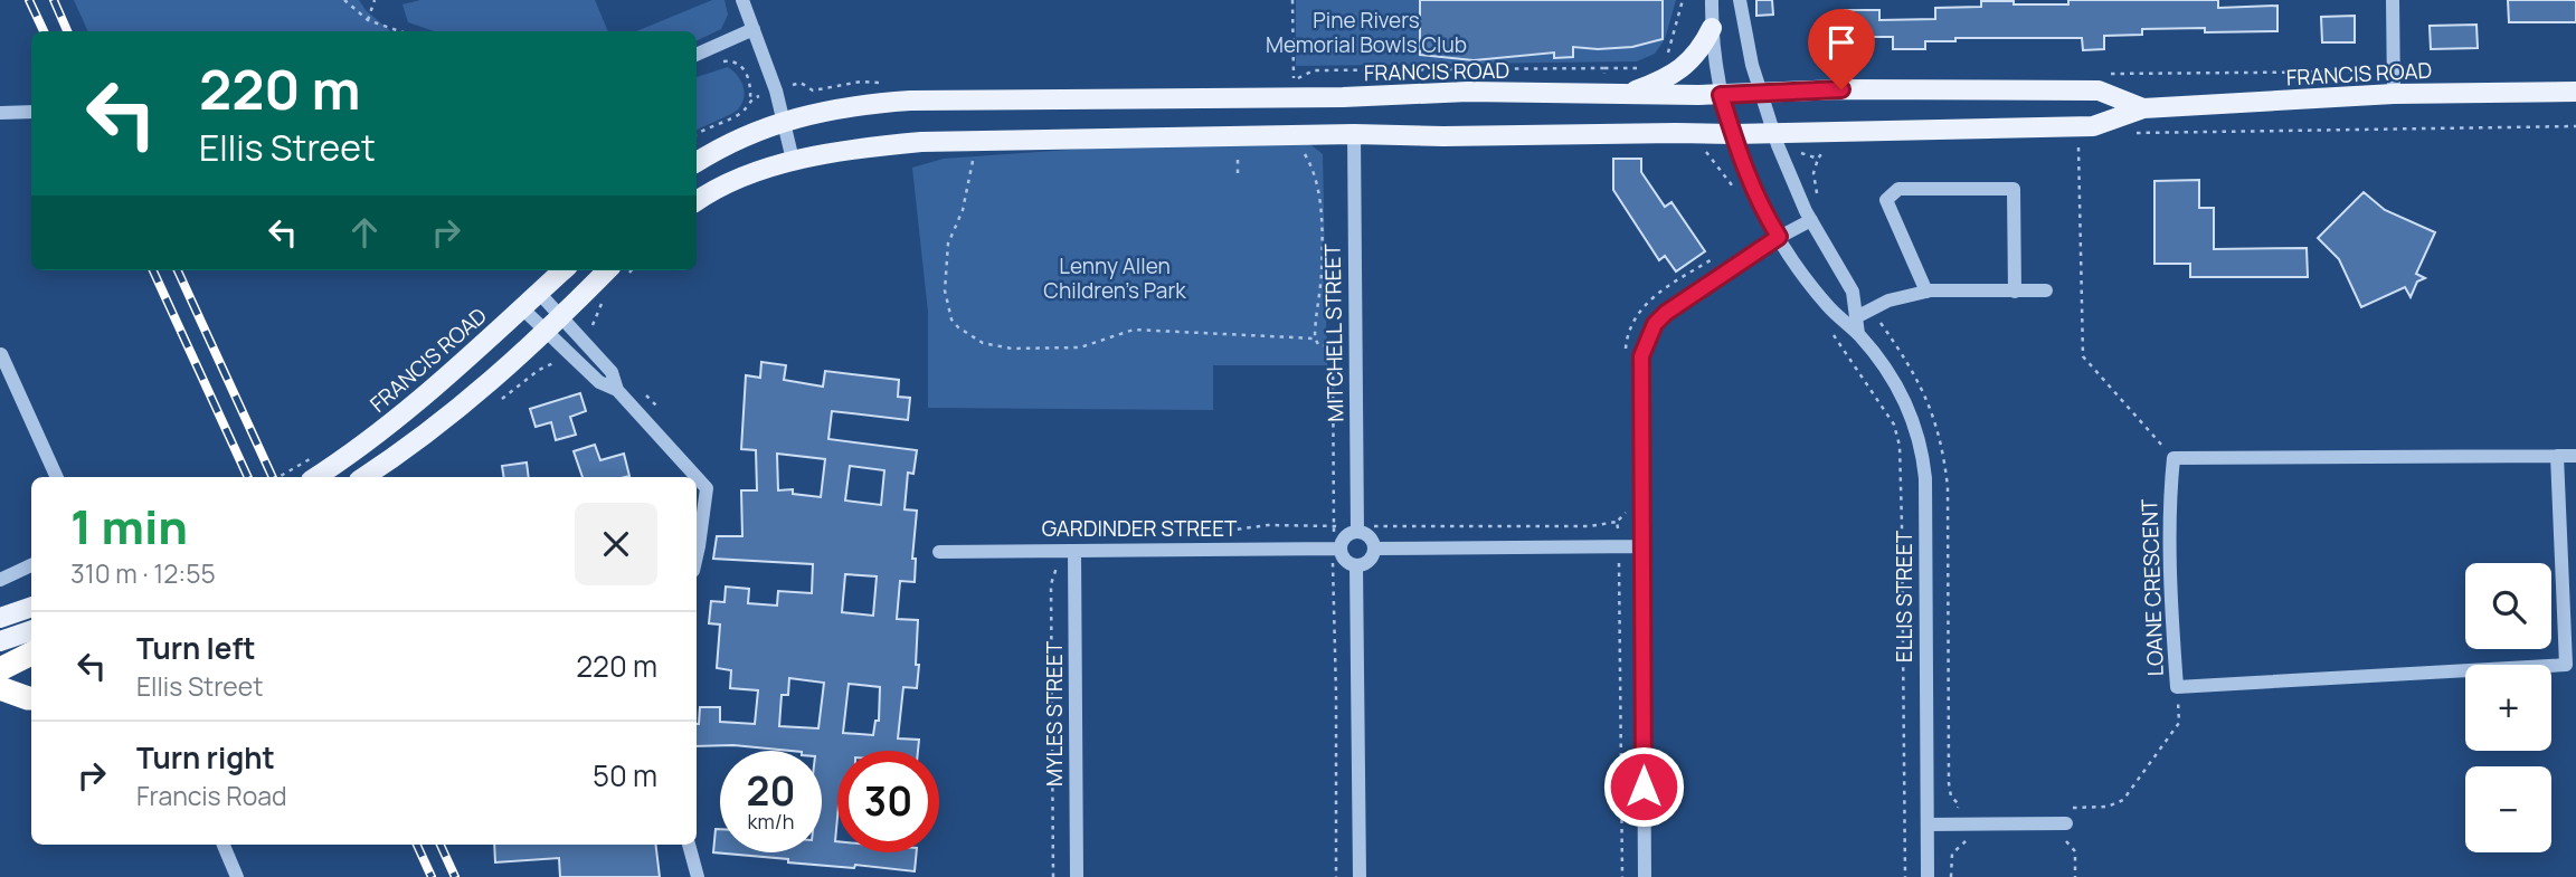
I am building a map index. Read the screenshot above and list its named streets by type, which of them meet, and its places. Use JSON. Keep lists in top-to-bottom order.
{
  "streets": {
    "main road": ["FRANCIS ROAD"],
    "street": [
      "MITCHELL STREET",
      "GARDINDER STREET",
      "LOANE CRESCENT",
      "ELLIS STREET",
      "MYLES STREET"
    ]
  },
  "crossings": [
    ["FRANCIS ROAD", "MITCHELL STREET"],
    ["FRANCIS ROAD", "ELLIS STREET"],
    ["MITCHELL STREET", "GARDINDER STREET"],
    ["GARDINDER STREET", "MYLES STREET"]
  ],
  "parks": ["Pine Rivers Memorial Bowls Club", "Lenny Allen Children's Park"],
  "page": {
    "turn": ["220 m", "Ellis Street"],
    "heading": ["1 min", "310 m · 12:55"],
    "map_buttons": ["+", "−"],
    "list": [
      {
        "name": "Turn left",
        "note": "Ellis Street",
        "value": "220 m"
      },
      {
        "name": "Turn right",
        "note": "Francis Road",
        "value": "50 m"
      }
    ],
    "speed": "20 km/h",
    "limit": "30"
  }
}
